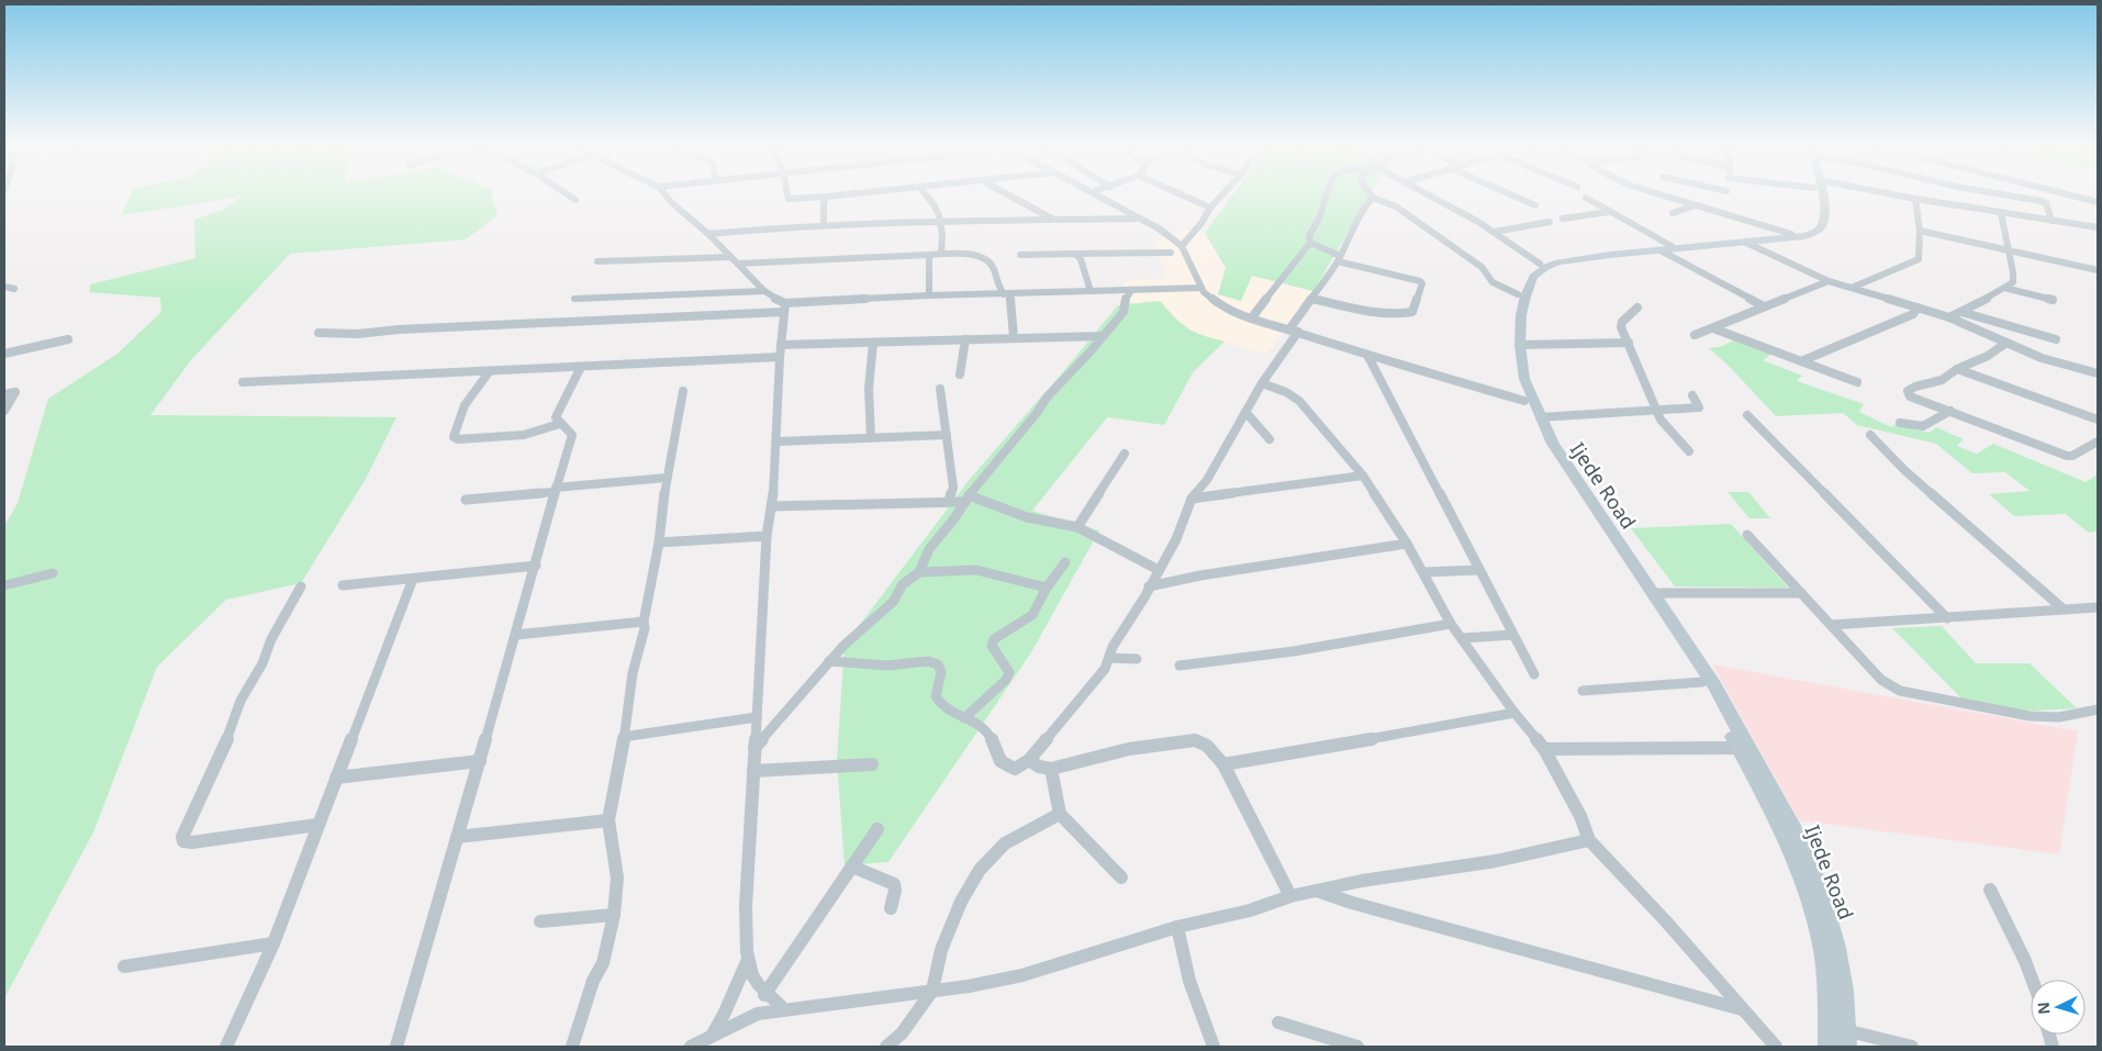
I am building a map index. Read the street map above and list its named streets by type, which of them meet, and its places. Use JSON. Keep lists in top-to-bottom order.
{
  "streets": {
    "main road": ["Ijede Road"]
  },
  "north": "left"
}
